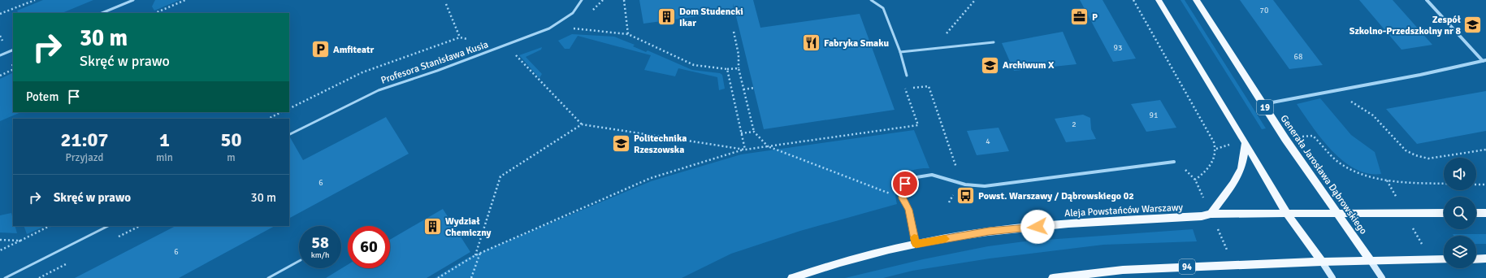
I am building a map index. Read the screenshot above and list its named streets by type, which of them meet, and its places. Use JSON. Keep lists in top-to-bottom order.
{
  "streets": {
    "main road": [
      "19",
      "Generała Jarosława Dąbrowskiego",
      "Aleja Powstańców Warszawy",
      "94"
    ],
    "lane": ["Profesora Stanisława Kusia"]
  },
  "crossings": [
    ["Generała Jarosława Dąbrowskiego", "Aleja Powstańców Warszawy"]
  ],
  "places": {
    "building": ["Dom Studencki Ikar", "Wydział Chemiczny"],
    "office": ["P"],
    "school or university": ["Zespół Szkolno-Przedszkolny nr 8", "Archiwum X", "Politechnika Rzeszowska"],
    "restaurant": ["Fabryka Smaku"],
    "parking": ["Amfiteatr"],
    "bus stop": ["Powst. Warszawy / Dąbrowskiego 02"]
  },
  "house_numbers": [
    "70",
    "93",
    "68",
    "91",
    "2",
    "4",
    "6",
    "6"
  ],
  "page": {
    "turn": ["30 m", "Skręć w prawo"],
    "then": "Potem",
    "eta": [
      "21:07",
      "Przyjazd",
      "1",
      "min",
      "50",
      "m"
    ],
    "list": [
      {
        "name": "Skręć w prawo",
        "value": "30 m"
      }
    ],
    "speed": "58 km/h",
    "limit": "60"
  }
}
